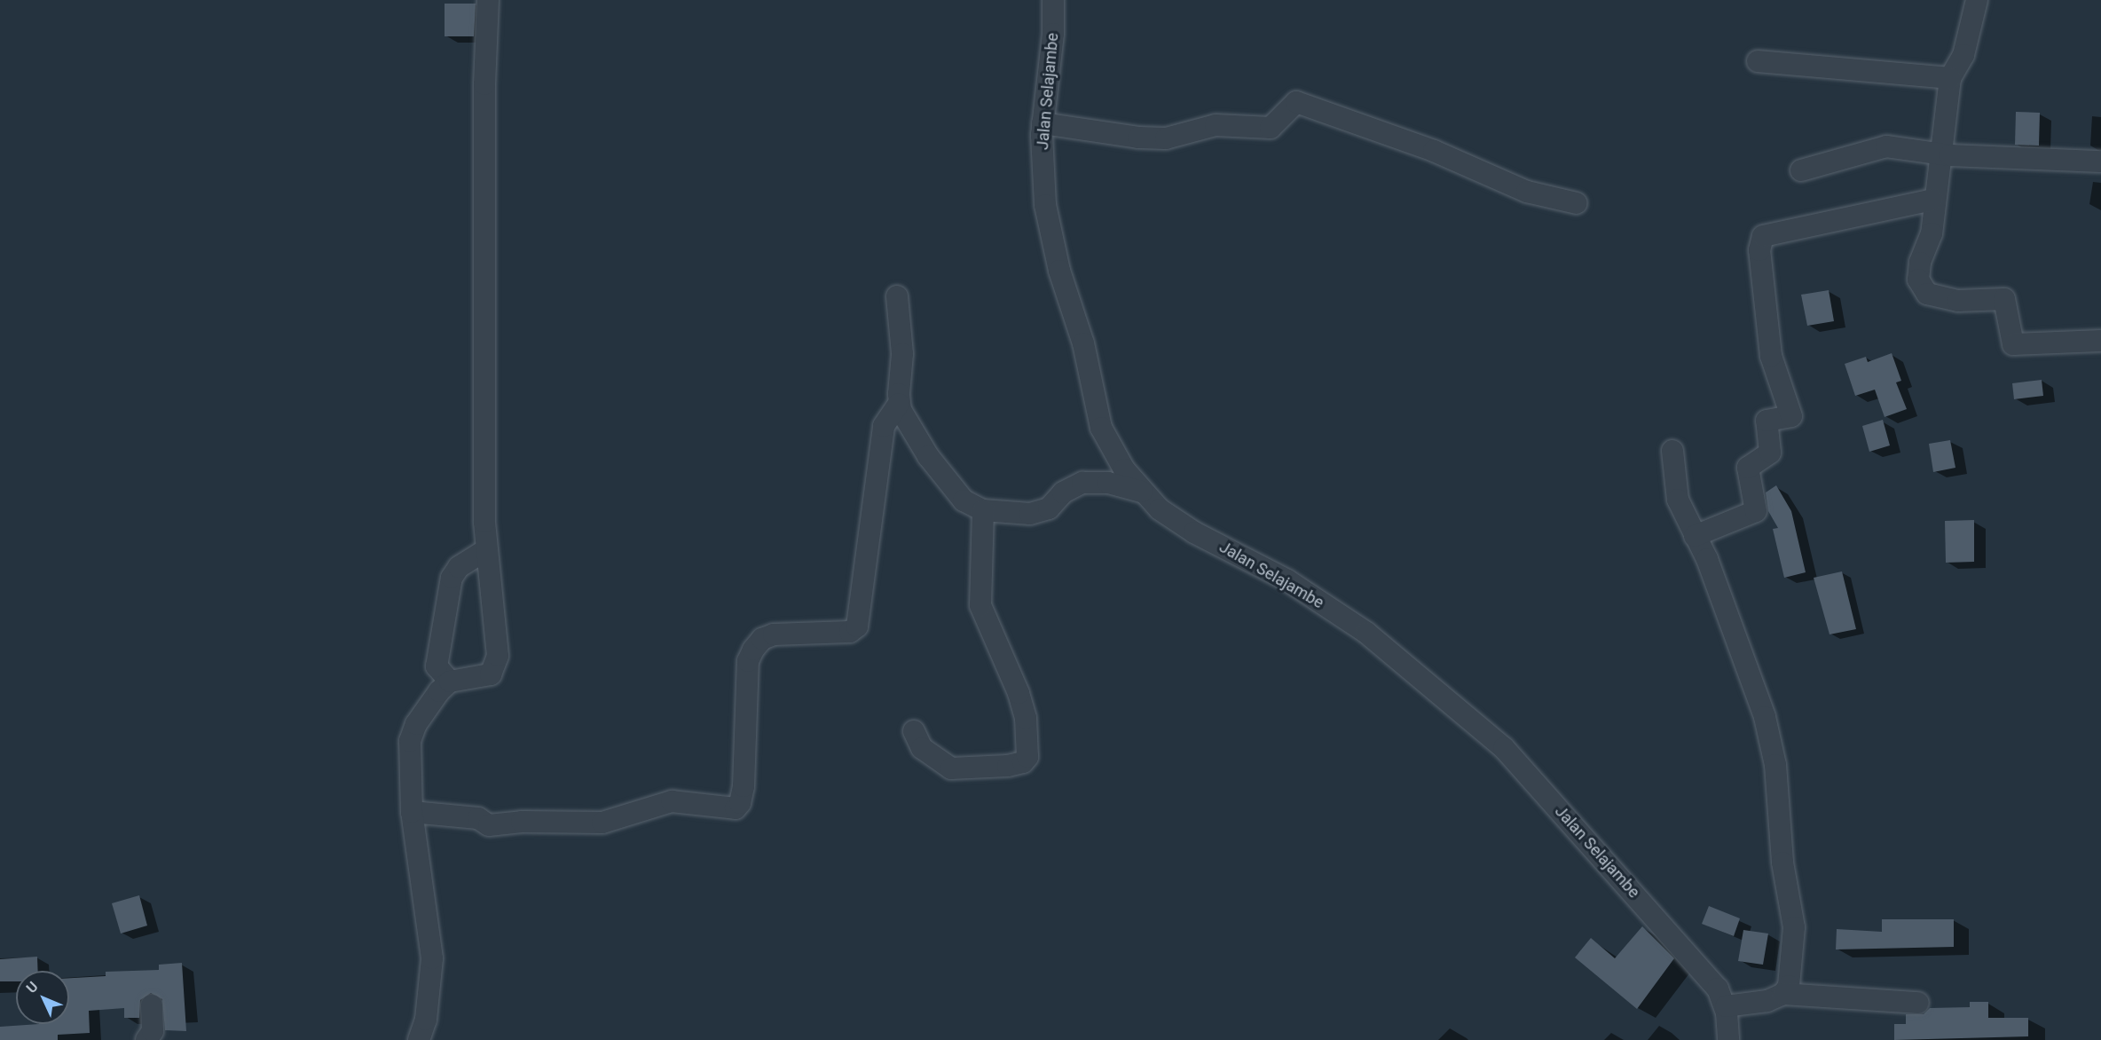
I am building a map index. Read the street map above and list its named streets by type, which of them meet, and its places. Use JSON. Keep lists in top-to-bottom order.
{
  "streets": {
    "street": ["Jalan Selajambe"]
  },
  "north": "top left"
}
